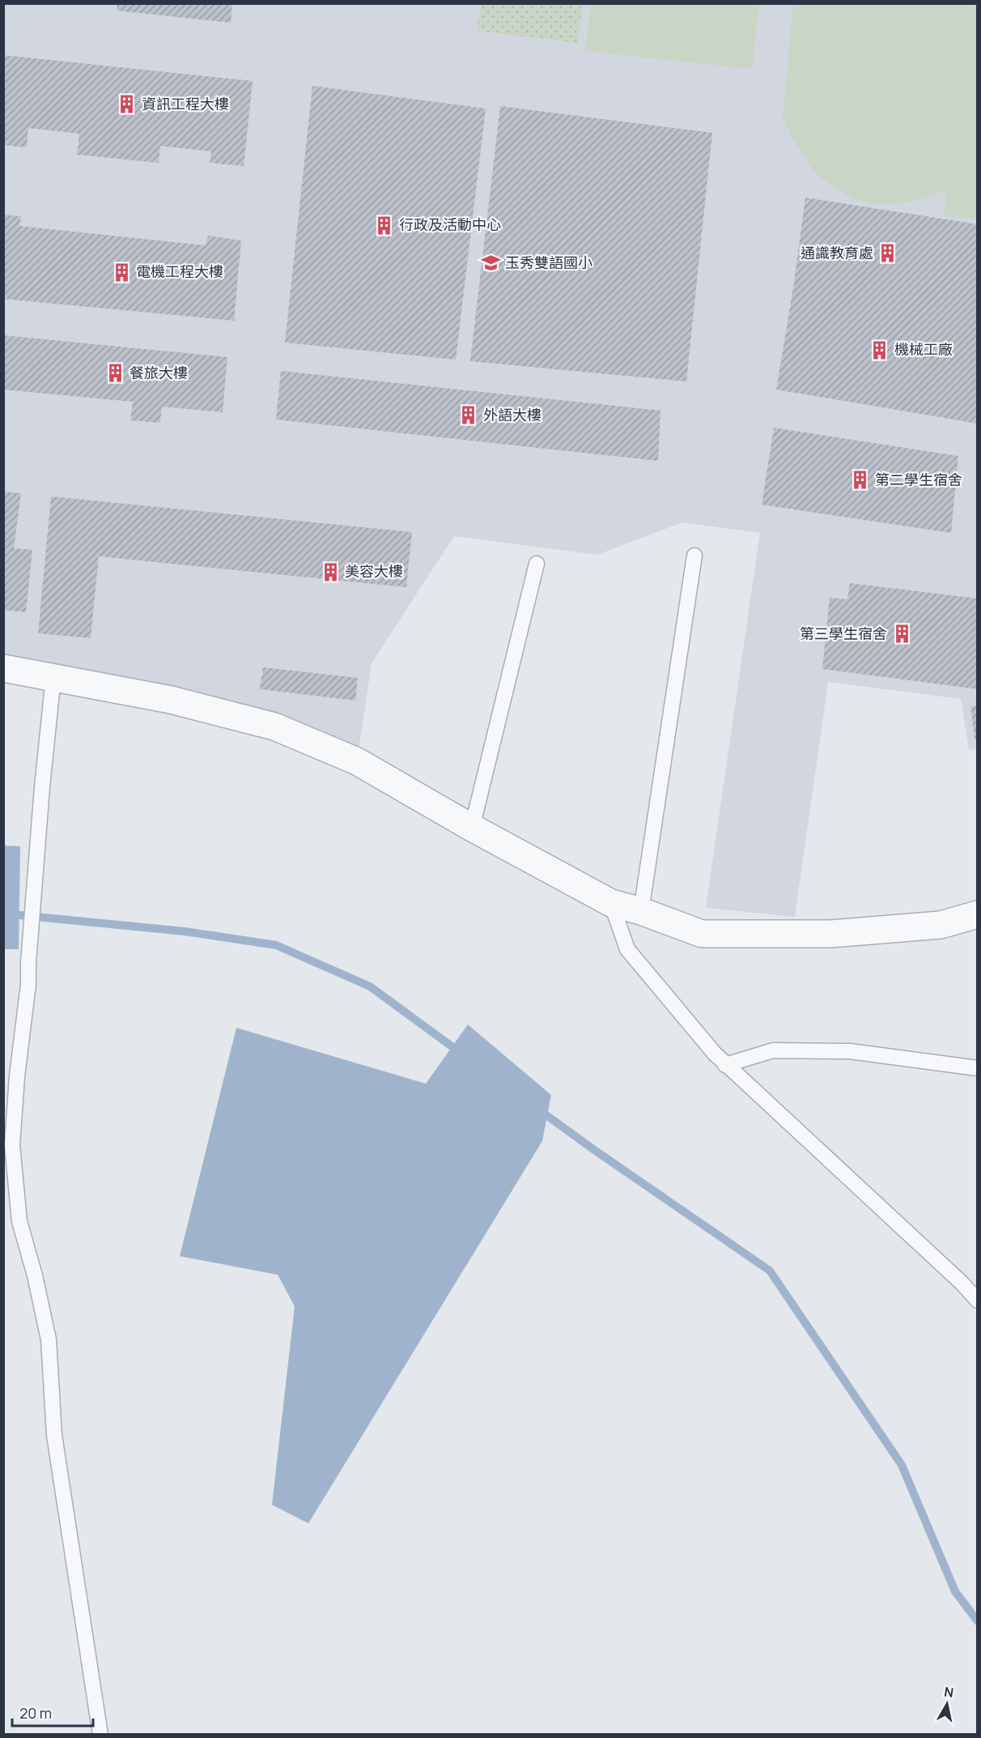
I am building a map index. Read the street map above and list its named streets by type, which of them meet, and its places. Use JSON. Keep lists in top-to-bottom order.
{
  "places": {
    "building": [
      "資訊工程大樓",
      "行政及活動中心",
      "通識教育處",
      "電機工程大樓",
      "機械工廠",
      "餐旅大樓",
      "外語大樓",
      "第二學生宿舍",
      "美容大樓",
      "第三學生宿舍"
    ],
    "school or university": ["玉秀雙語國小"]
  },
  "scale_bar": "20 m",
  "north": "top"
}
